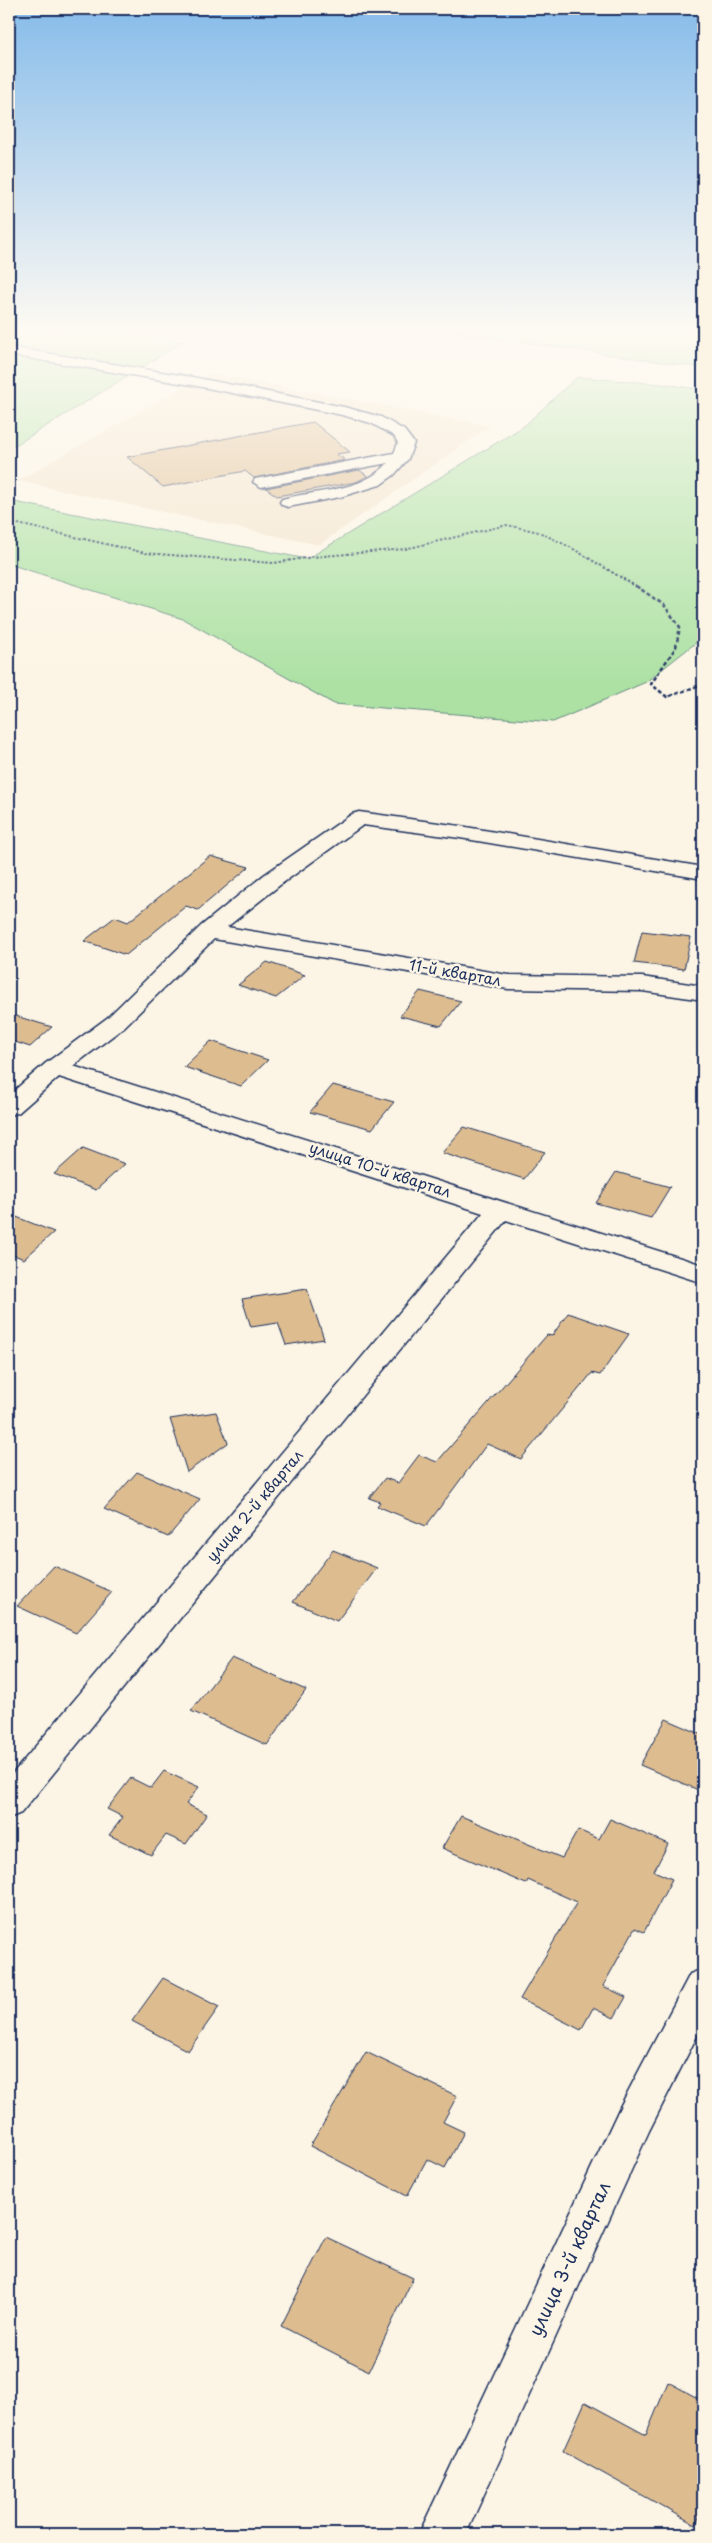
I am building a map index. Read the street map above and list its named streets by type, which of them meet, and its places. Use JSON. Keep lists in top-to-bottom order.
{
  "streets": {
    "street": [
      "11-й квартал",
      "улица 10-й квартал",
      "улица 2-й квартал",
      "улица 3-й квартал"
    ]
  },
  "crossings": [
    ["улица 10-й квартал", "улица 2-й квартал"]
  ]
}
